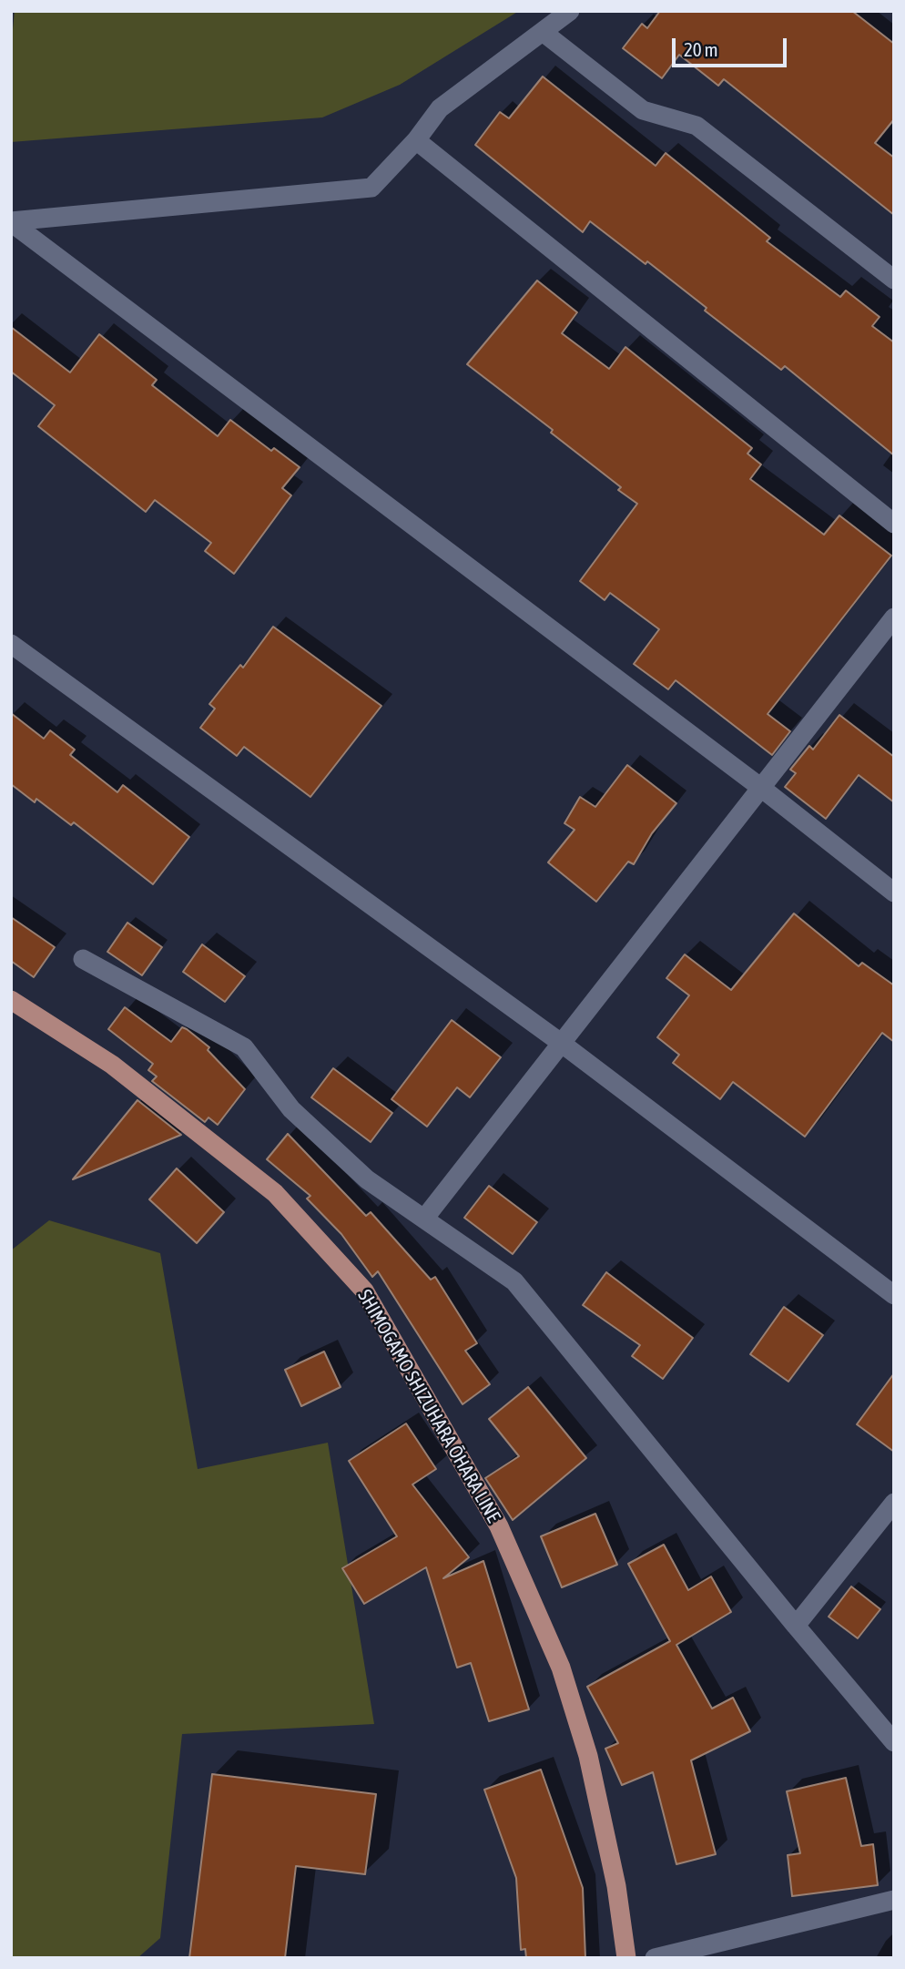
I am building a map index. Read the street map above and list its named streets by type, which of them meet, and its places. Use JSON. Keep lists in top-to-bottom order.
{
  "streets": {
    "main road": ["SHIMOGAMO SHIZUHARA ŌHARA LINE"]
  },
  "scale_bar": "20 m"
}
